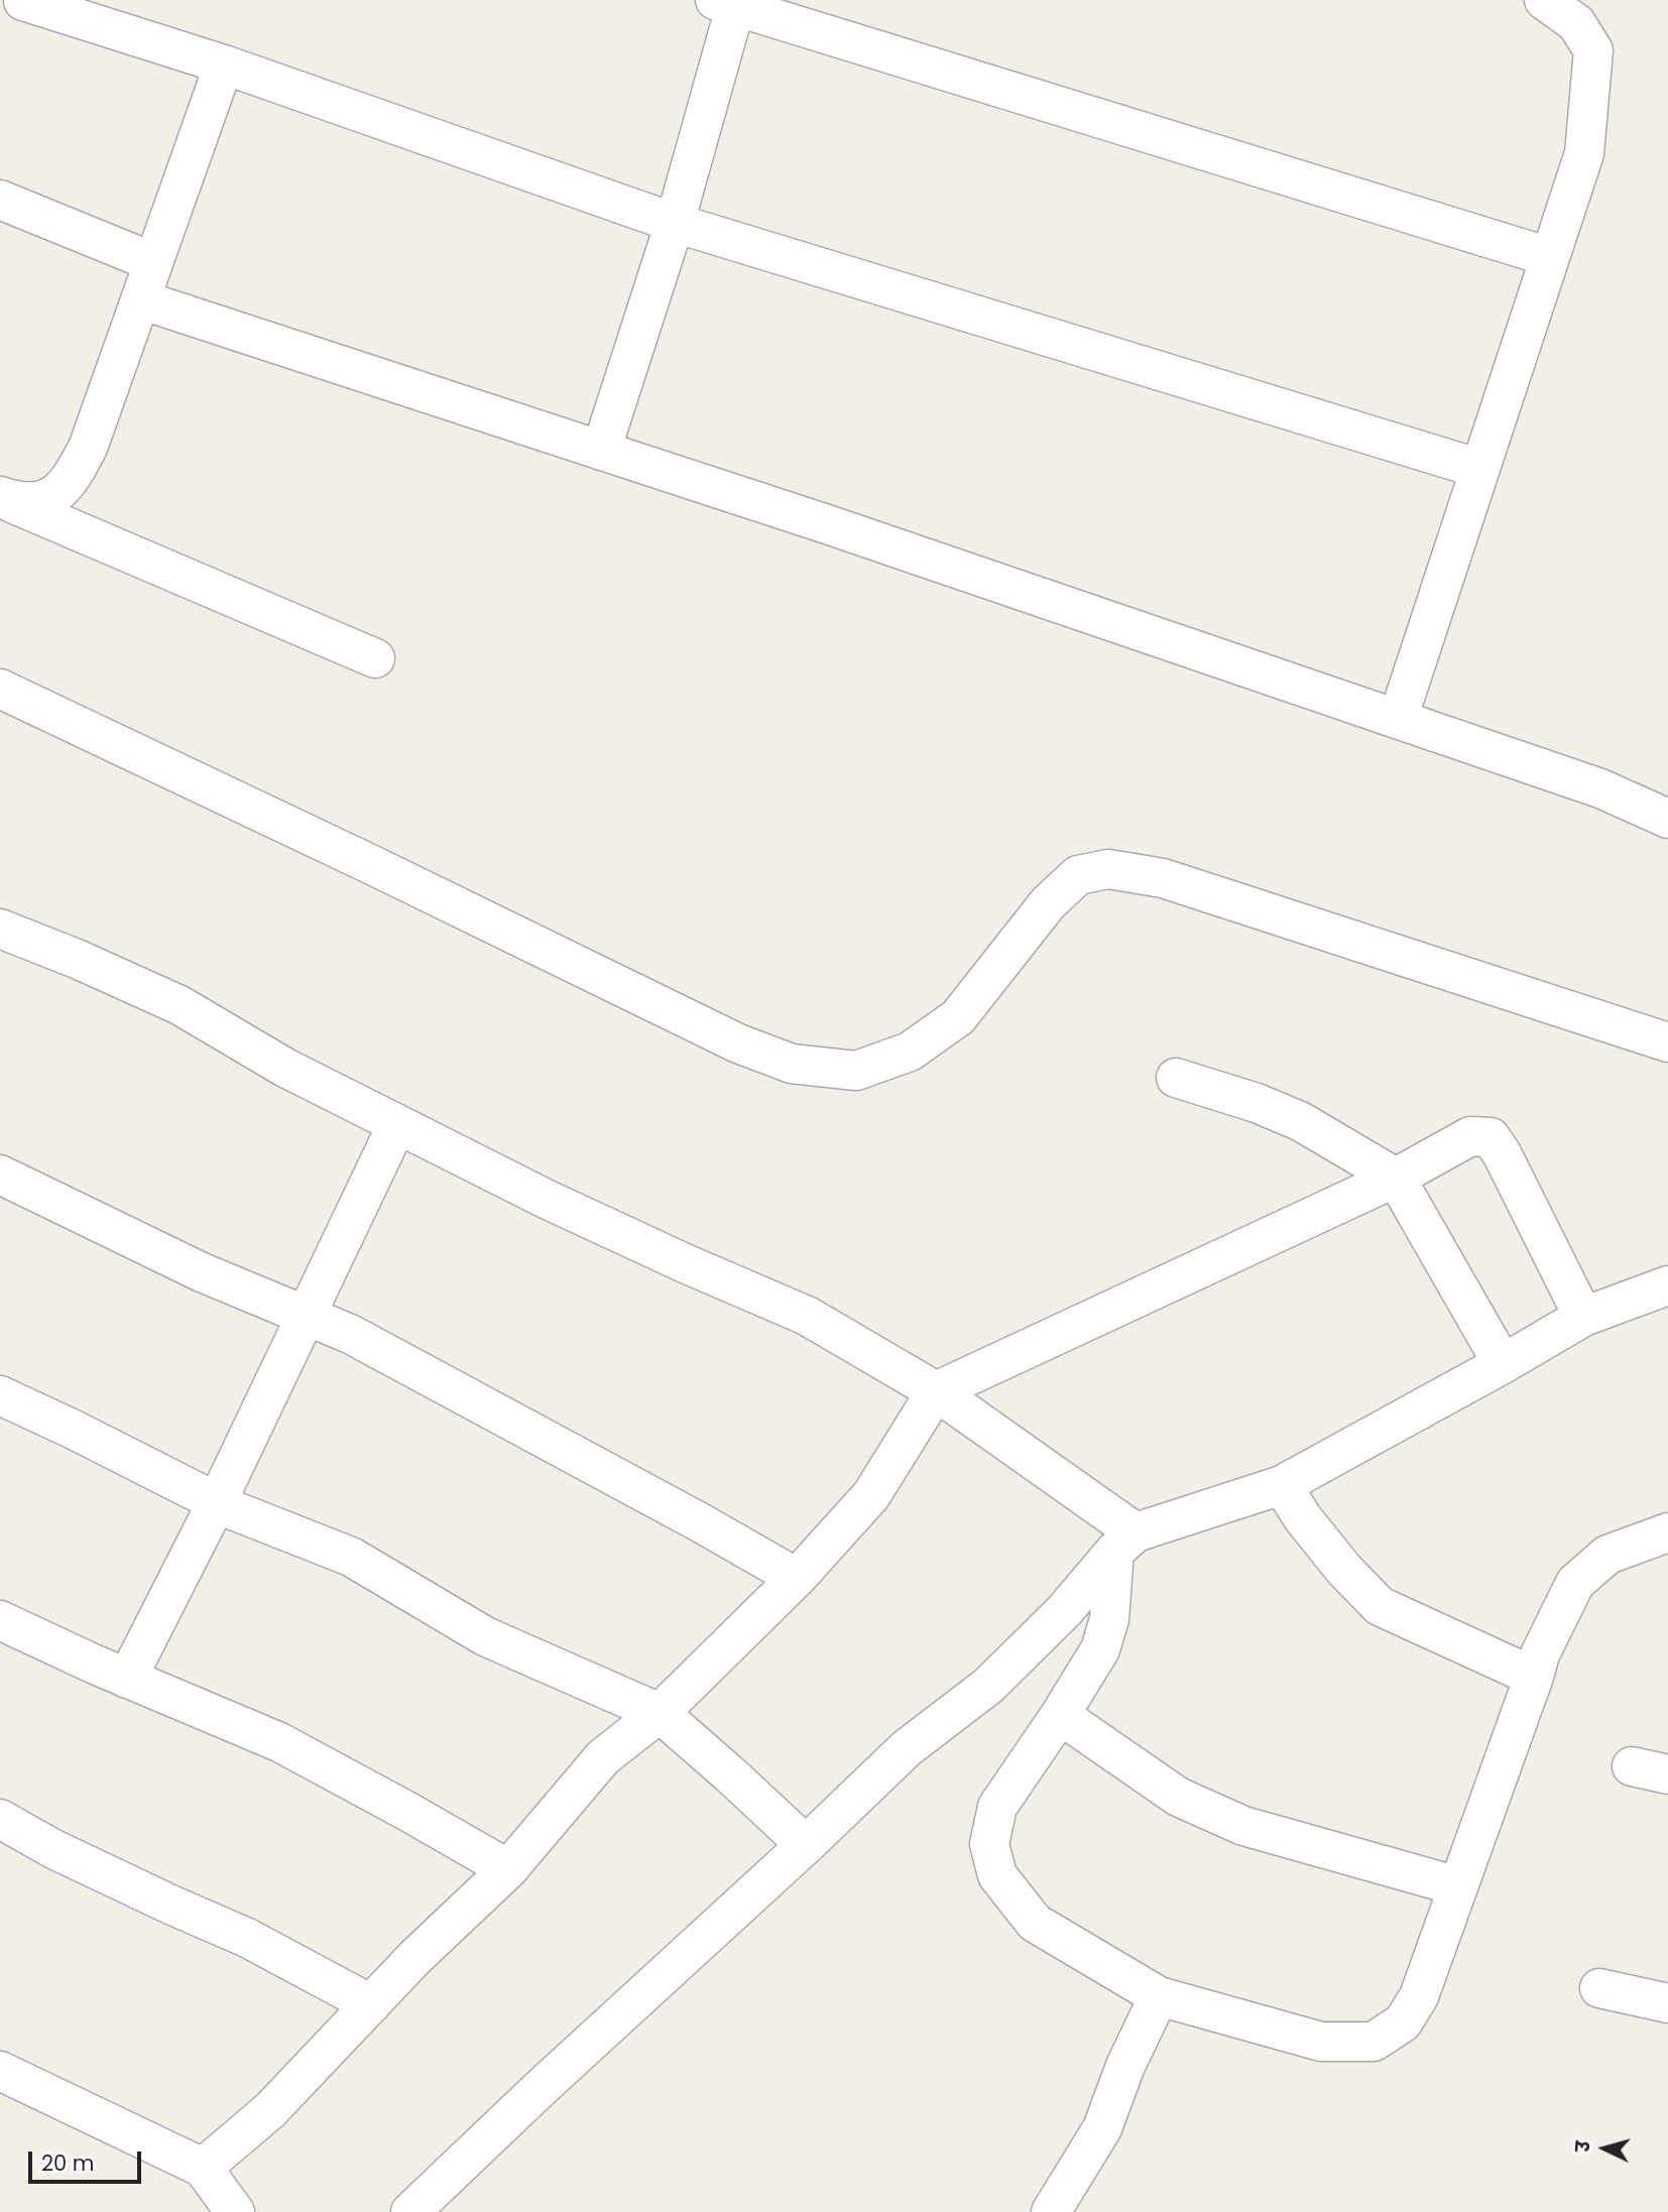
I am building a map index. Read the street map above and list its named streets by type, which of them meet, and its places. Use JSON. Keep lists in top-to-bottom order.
{
  "scale_bar": "20 m",
  "north": "left"
}
